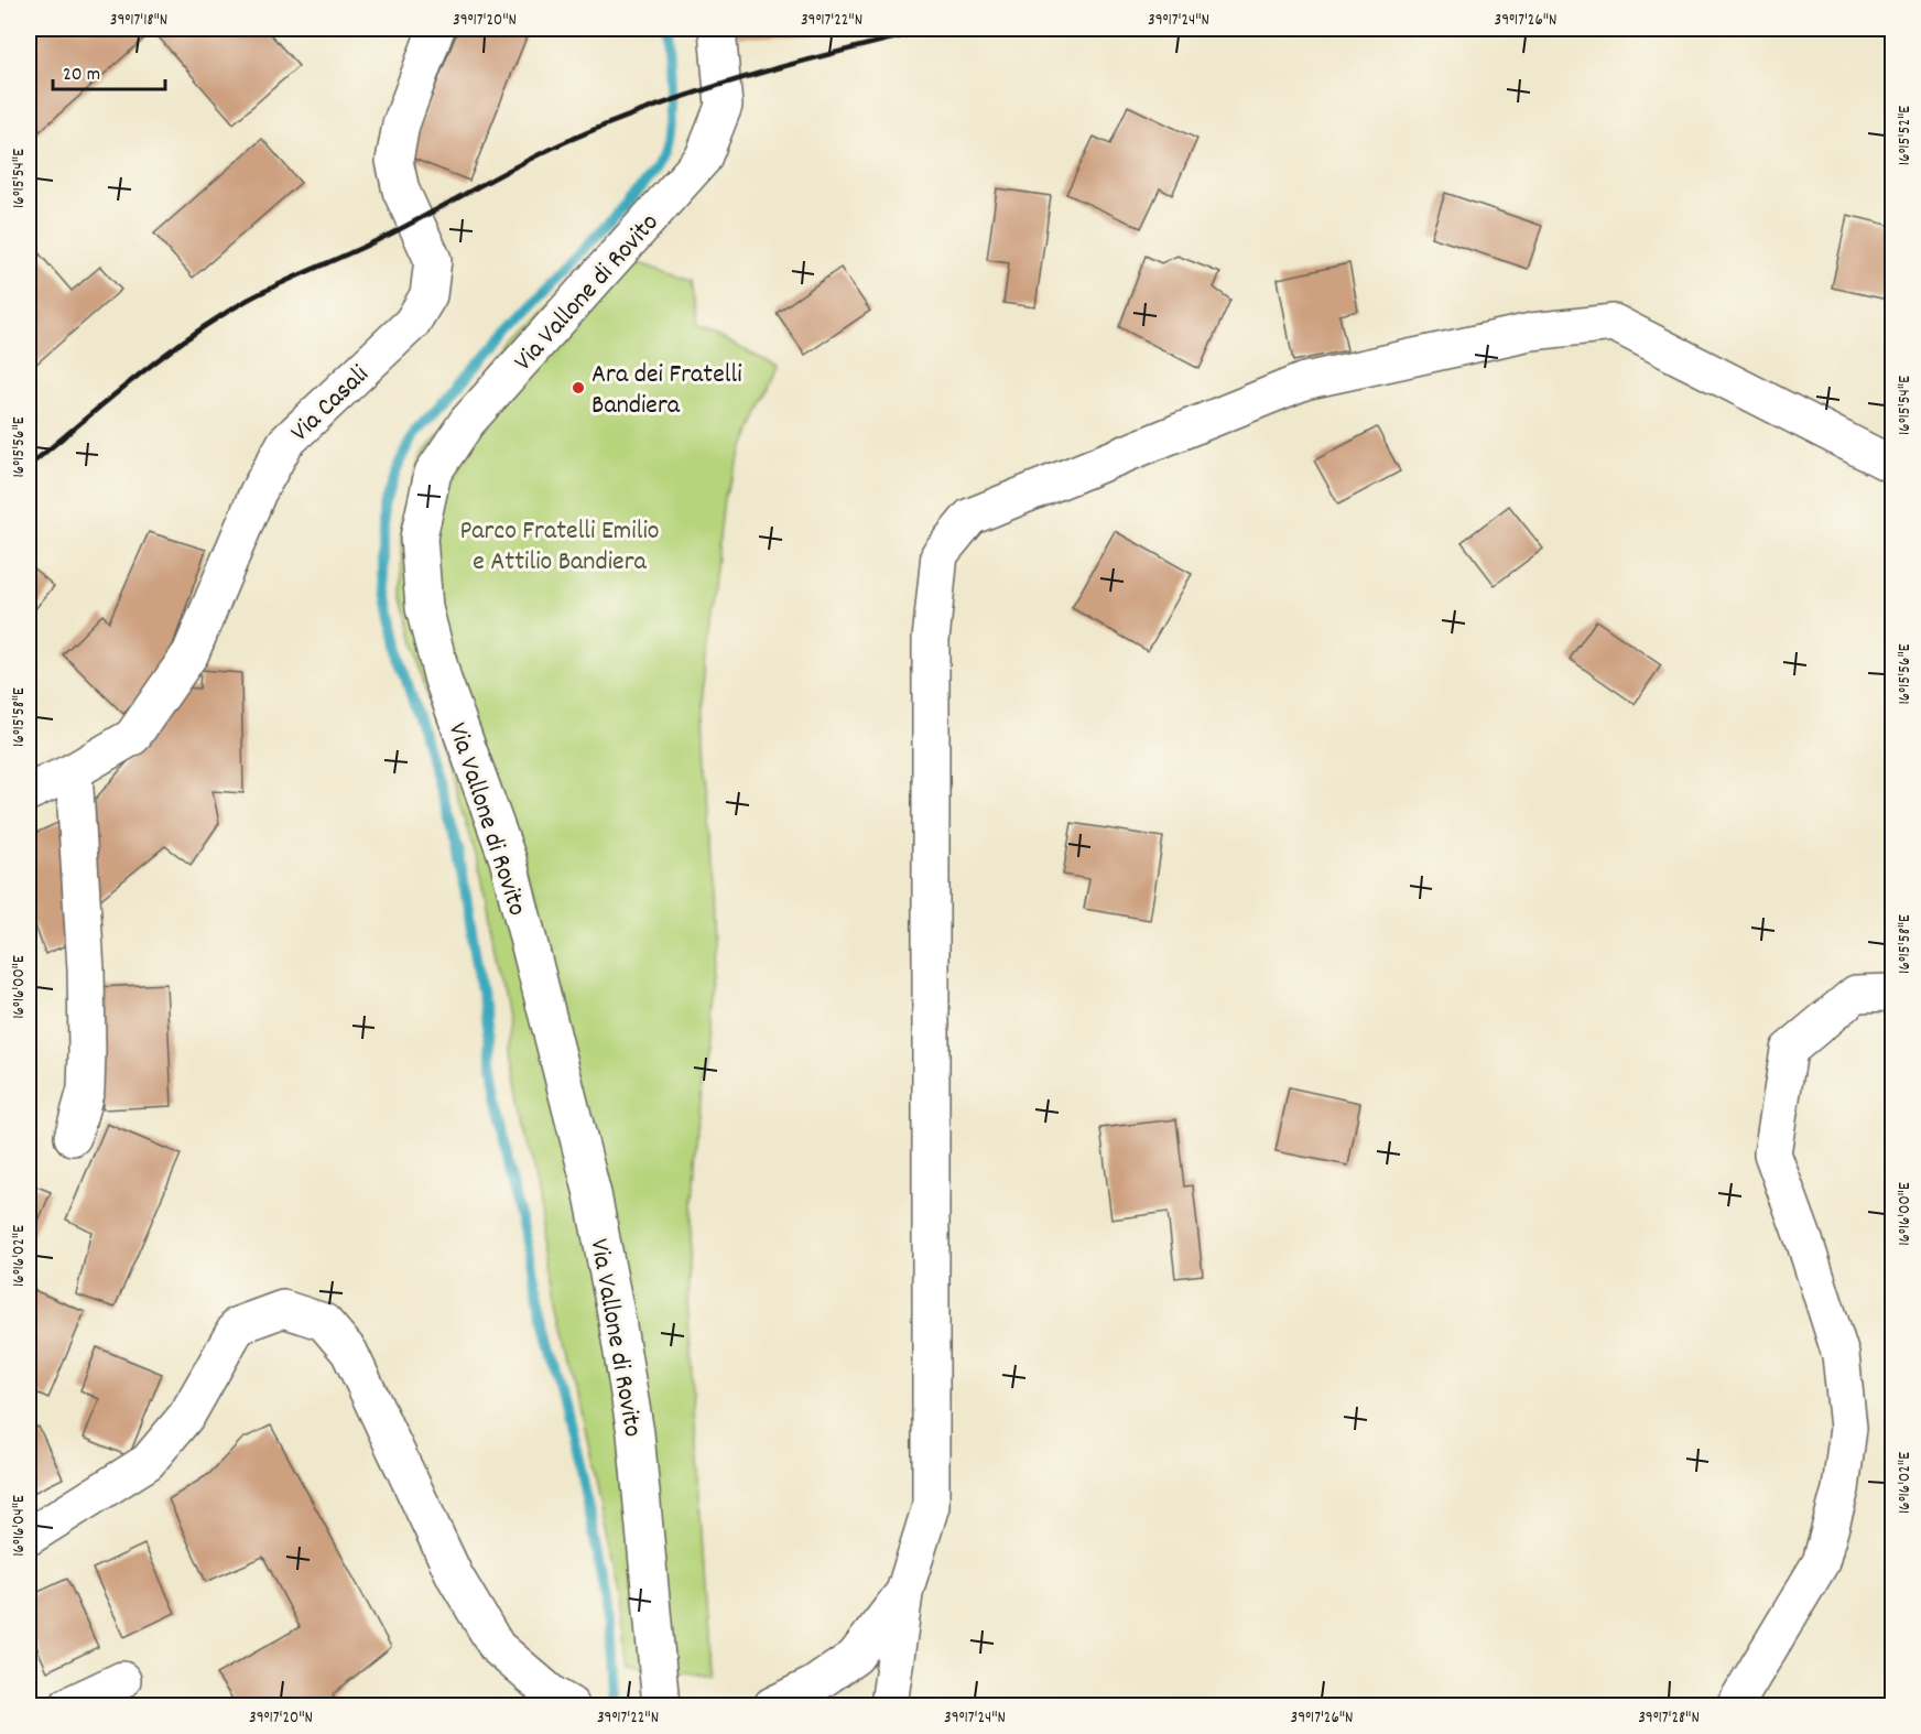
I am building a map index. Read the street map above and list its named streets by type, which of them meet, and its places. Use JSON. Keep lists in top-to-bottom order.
{
  "streets": {
    "street": ["Via Vallone di Rovito", "Via Casali"]
  },
  "parks": ["Parco Fratelli Emilio e Attilio Bandiera"],
  "places": ["Ara dei Fratelli Bandiera"],
  "scale_bar": "20 m",
  "coordinates": [
    "39°17'18\"N",
    "39°17'20\"N",
    "39°17'22\"N",
    "39°17'24\"N",
    "39°17'26\"N",
    "16°15'52\"E",
    "16°15'54\"E",
    "16°15'56\"E",
    "16°15'58\"E",
    "16°16'00\"E",
    "16°16'02\"E",
    "16°16'04\"E",
    "39°17'28\"N"
  ]
}
